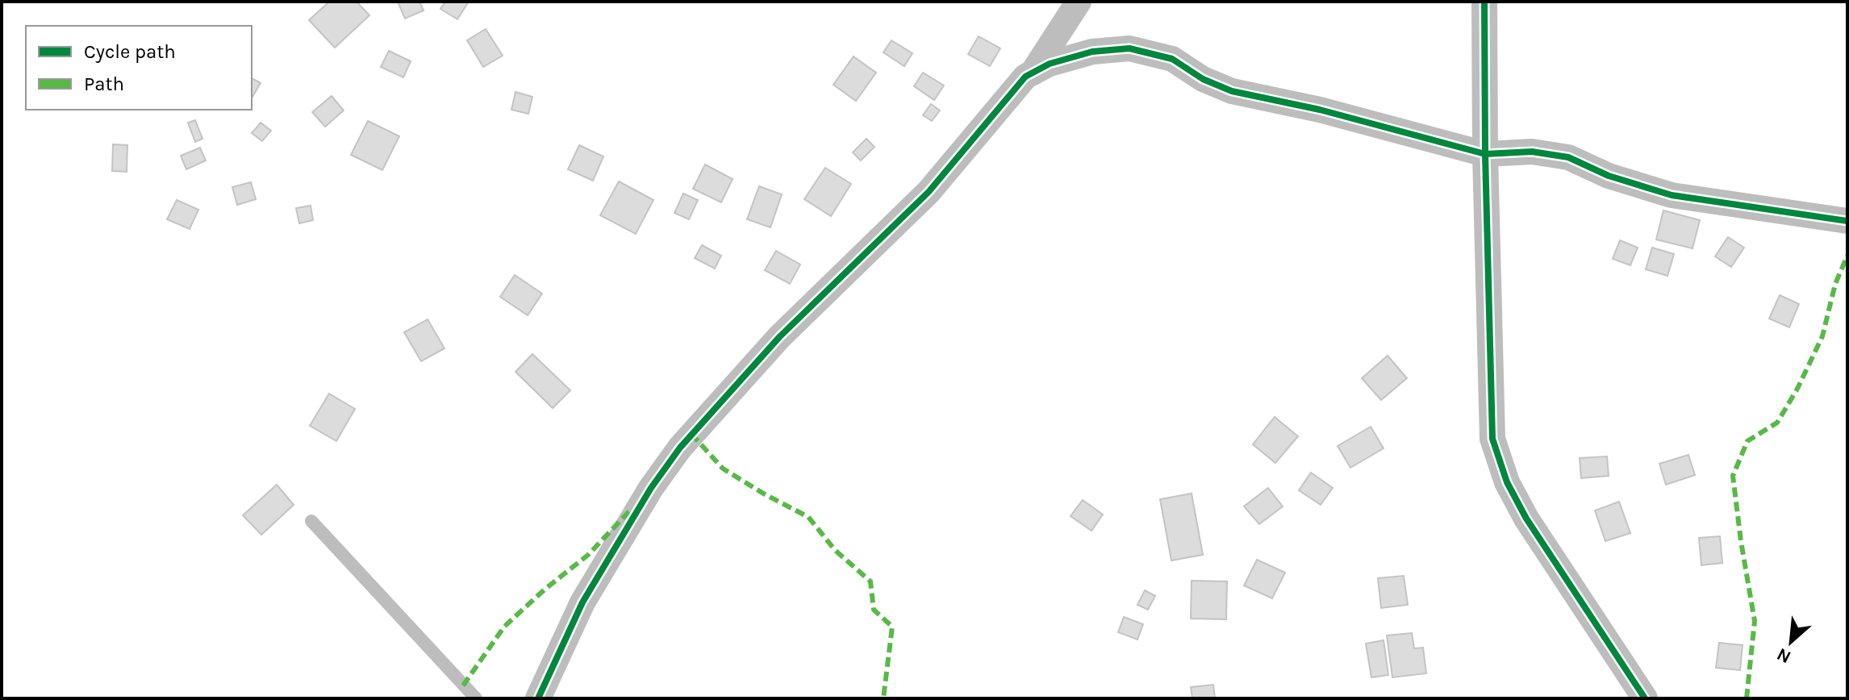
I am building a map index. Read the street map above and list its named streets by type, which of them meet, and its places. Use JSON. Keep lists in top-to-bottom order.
{
  "legend": ["Cycle path", "Path"],
  "north": "bottom left"
}
